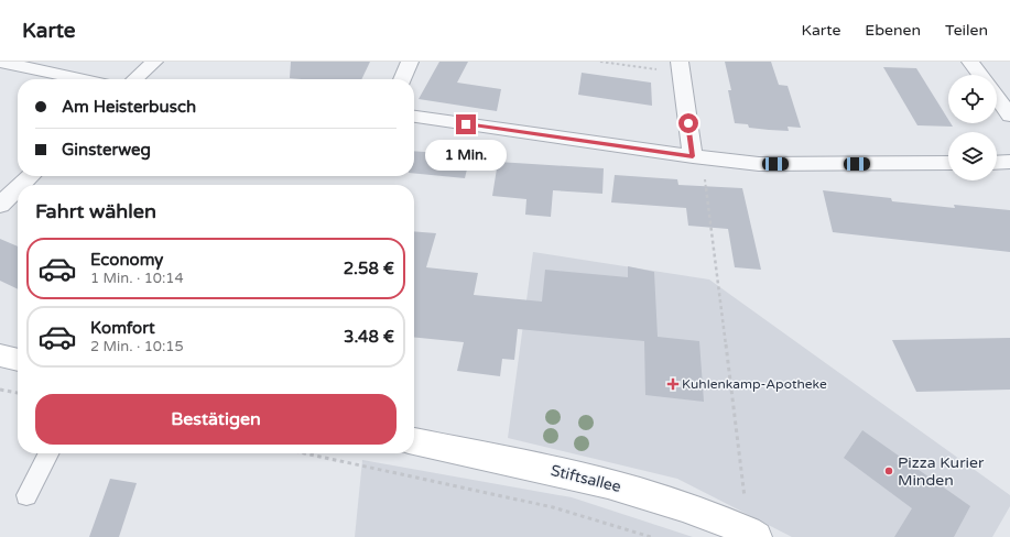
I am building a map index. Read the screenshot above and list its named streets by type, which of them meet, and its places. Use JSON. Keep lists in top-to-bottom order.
{
  "streets": {
    "main road": ["Stiftsallee"]
  },
  "places": {
    "health": ["Kuhlenkamp-Apotheke"],
    "other": ["Pizza Kurier Minden"]
  },
  "page": {
    "header": "Karte",
    "nav": ["Karte", "Ebenen", "Teilen"],
    "banner": ["Am Heisterbusch", "Ginsterweg"],
    "bubble": "1 Min.",
    "heading": "Fahrt wählen",
    "list": [
      {
        "name": "Economy",
        "note": "1 Min. · 10:14",
        "value": "2.58 €"
      },
      {
        "name": "Komfort",
        "note": "2 Min. · 10:15",
        "value": "3.48 €"
      }
    ],
    "buttons": "Bestätigen"
  }
}
